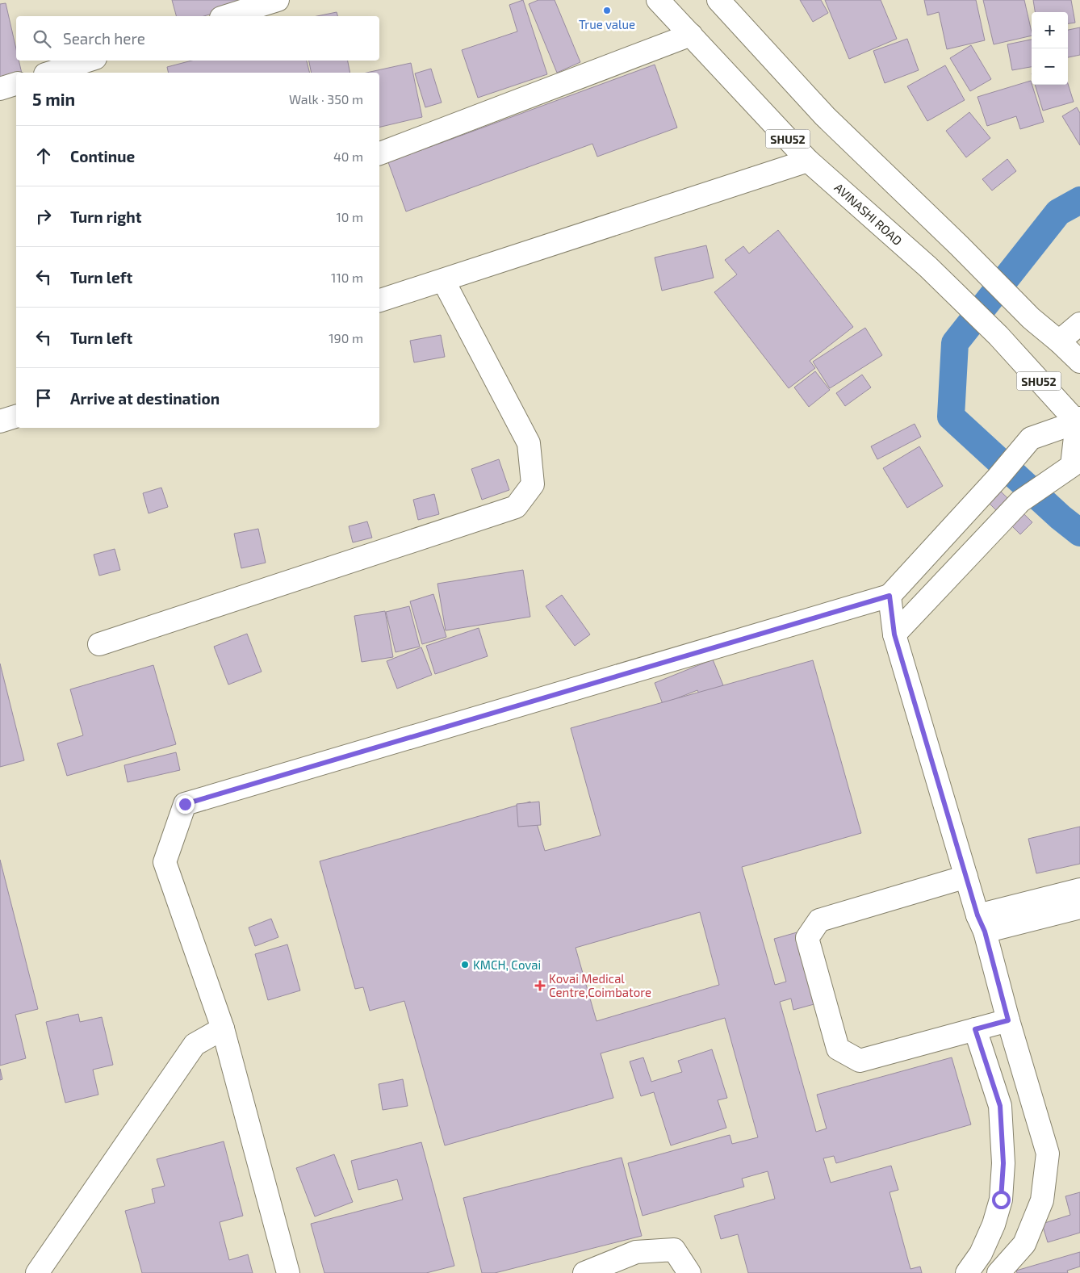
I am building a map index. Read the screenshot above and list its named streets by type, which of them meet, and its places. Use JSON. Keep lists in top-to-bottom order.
{
  "streets": {
    "street": ["SHU52", "AVINASHI ROAD"]
  },
  "places": {
    "other": ["True value", "KMCH, Covai"],
    "health": ["Kovai Medical Centre,Coimbatore"]
  },
  "page": {
    "map_buttons": ["+", "−"],
    "search": "Search here",
    "heading": ["5 min", "Walk · 350 m"],
    "list": [
      ["Continue", "40 m"],
      ["Turn right", "10 m"],
      ["Turn left", "110 m"],
      ["Turn left", "190 m"],
      "Arrive at destination"
    ]
  }
}
